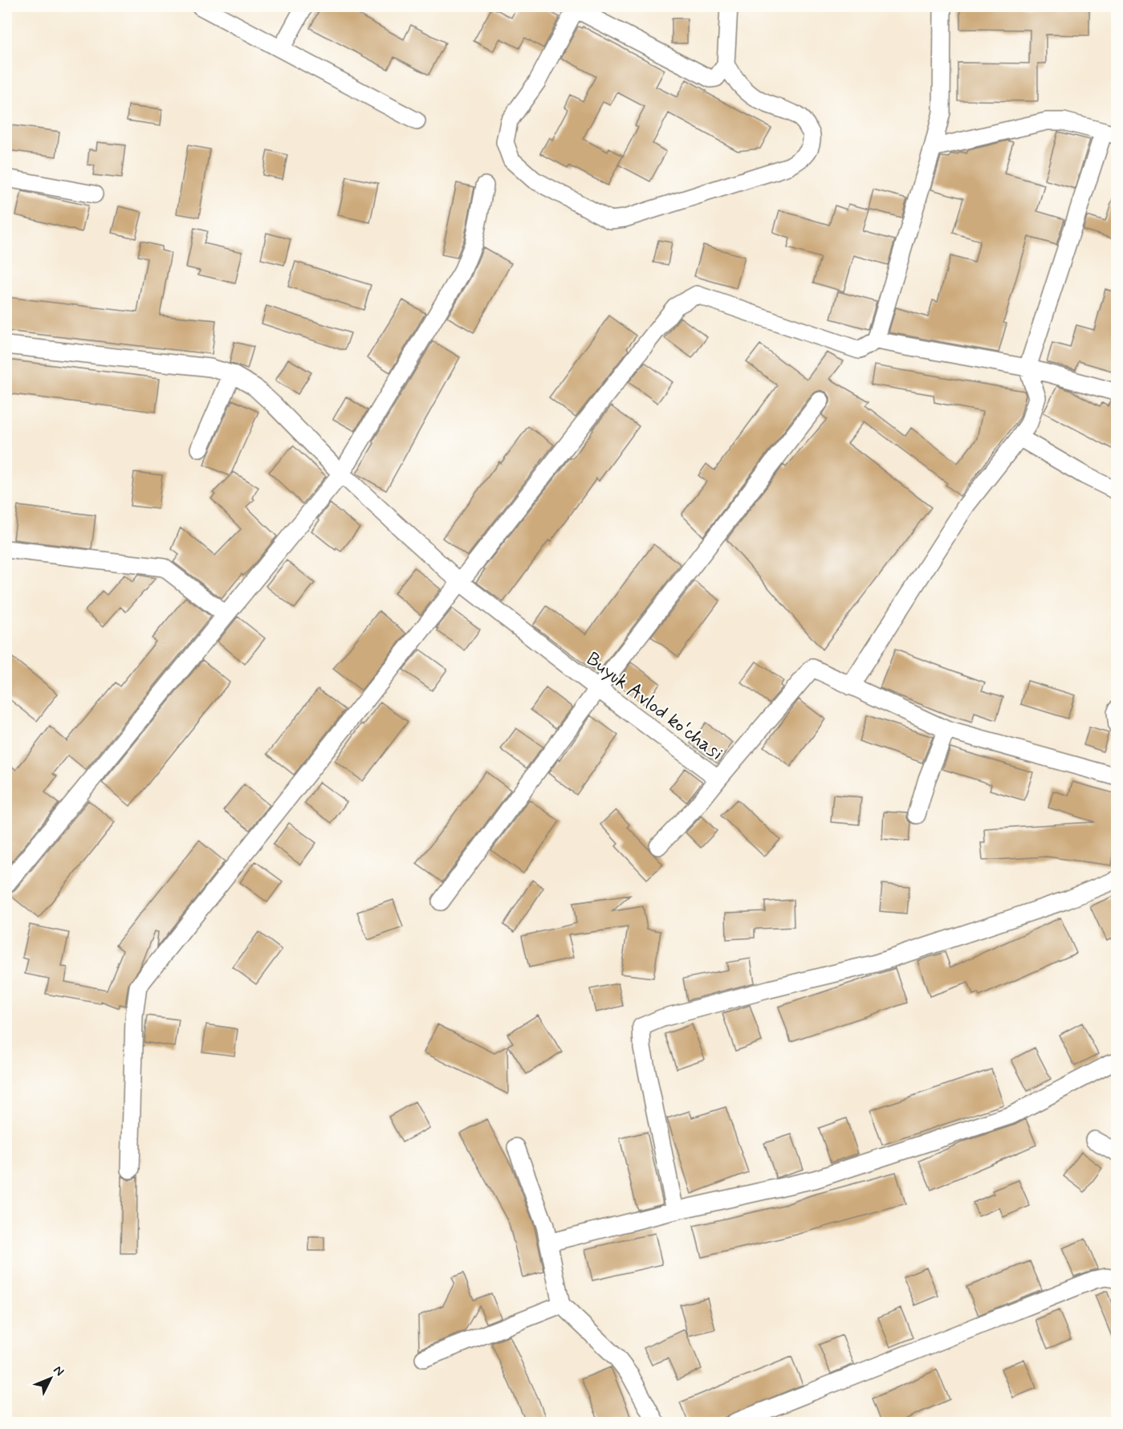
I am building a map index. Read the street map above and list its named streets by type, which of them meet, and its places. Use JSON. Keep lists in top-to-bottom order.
{
  "streets": {
    "street": ["Buyuk Avlod koʻchasi"]
  },
  "north": "top right"
}
